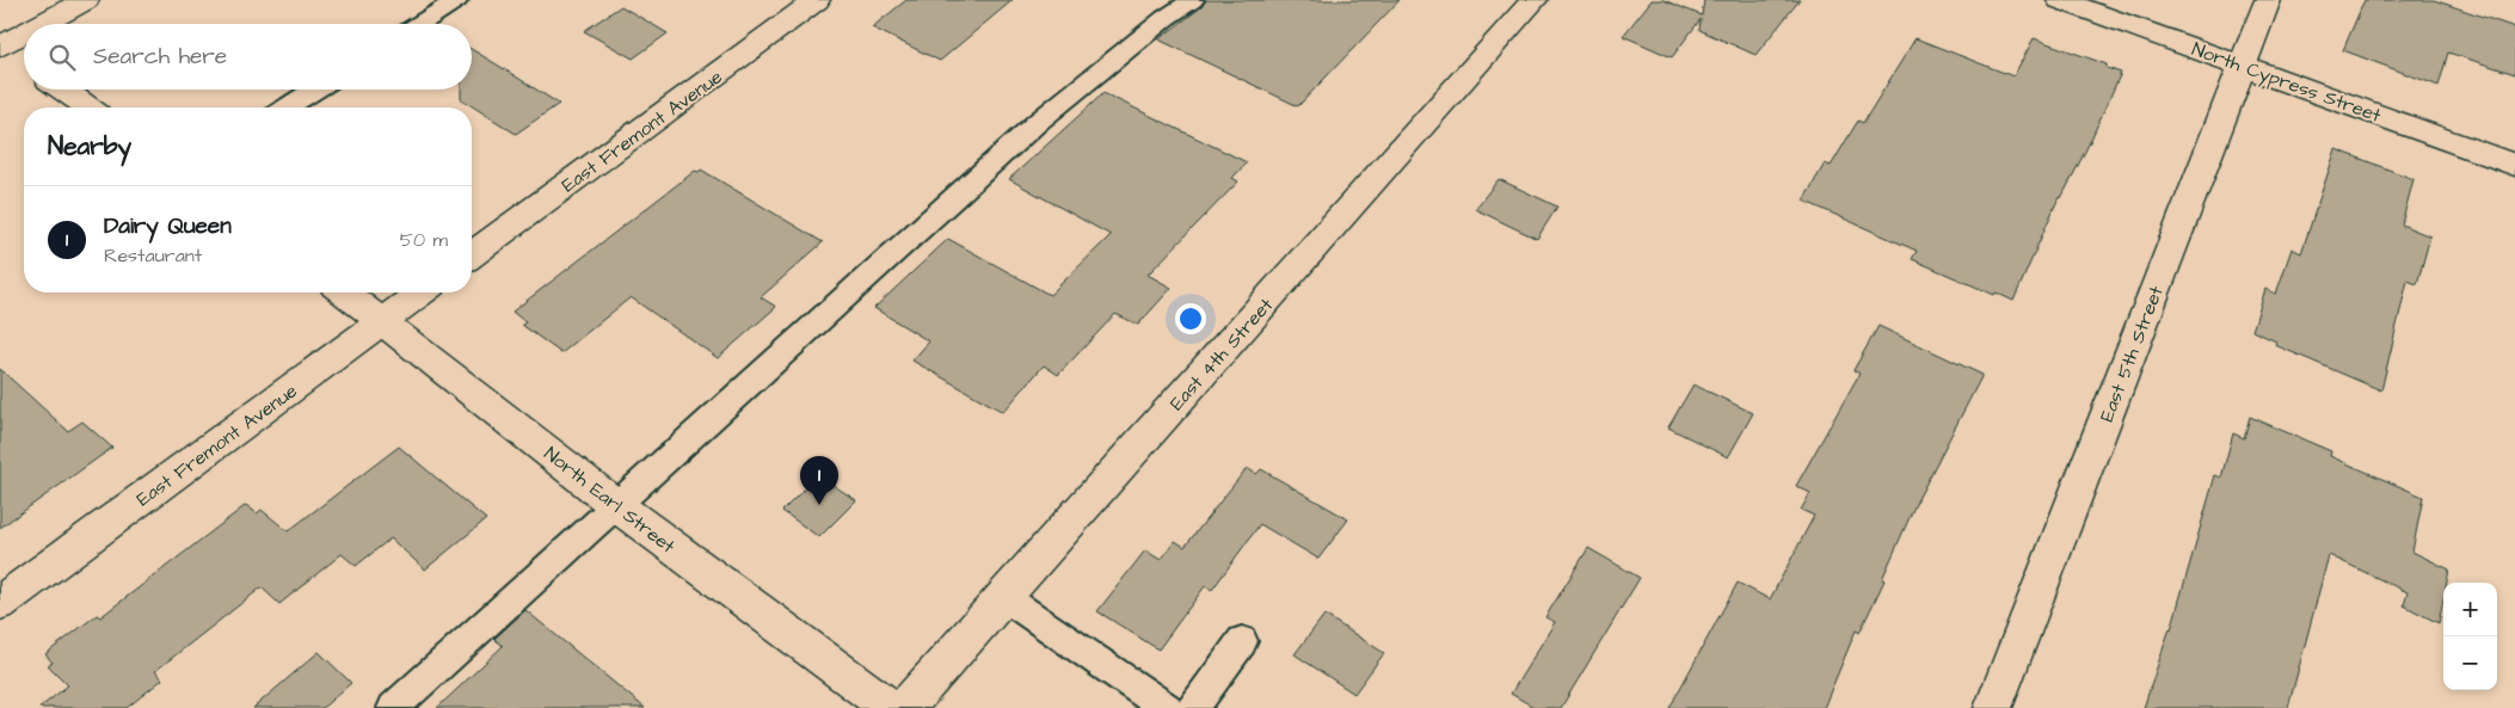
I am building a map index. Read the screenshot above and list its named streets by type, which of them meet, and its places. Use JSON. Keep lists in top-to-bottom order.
{
  "streets": {
    "street": [
      "North Cypress Street",
      "East Fremont Avenue",
      "East 4th Street",
      "East 5th Street",
      "North Earl Street"
    ]
  },
  "crossings": [
    ["North Cypress Street", "East 5th Street"],
    ["East Fremont Avenue", "North Earl Street"]
  ],
  "page": {
    "search": "Search here",
    "heading": "Nearby",
    "list": [
      {
        "mark": "1",
        "name": "Dairy Queen",
        "note": "Restaurant",
        "value": "50 m"
      }
    ],
    "pins": "1",
    "map_buttons": ["+", "−"]
  }
}
